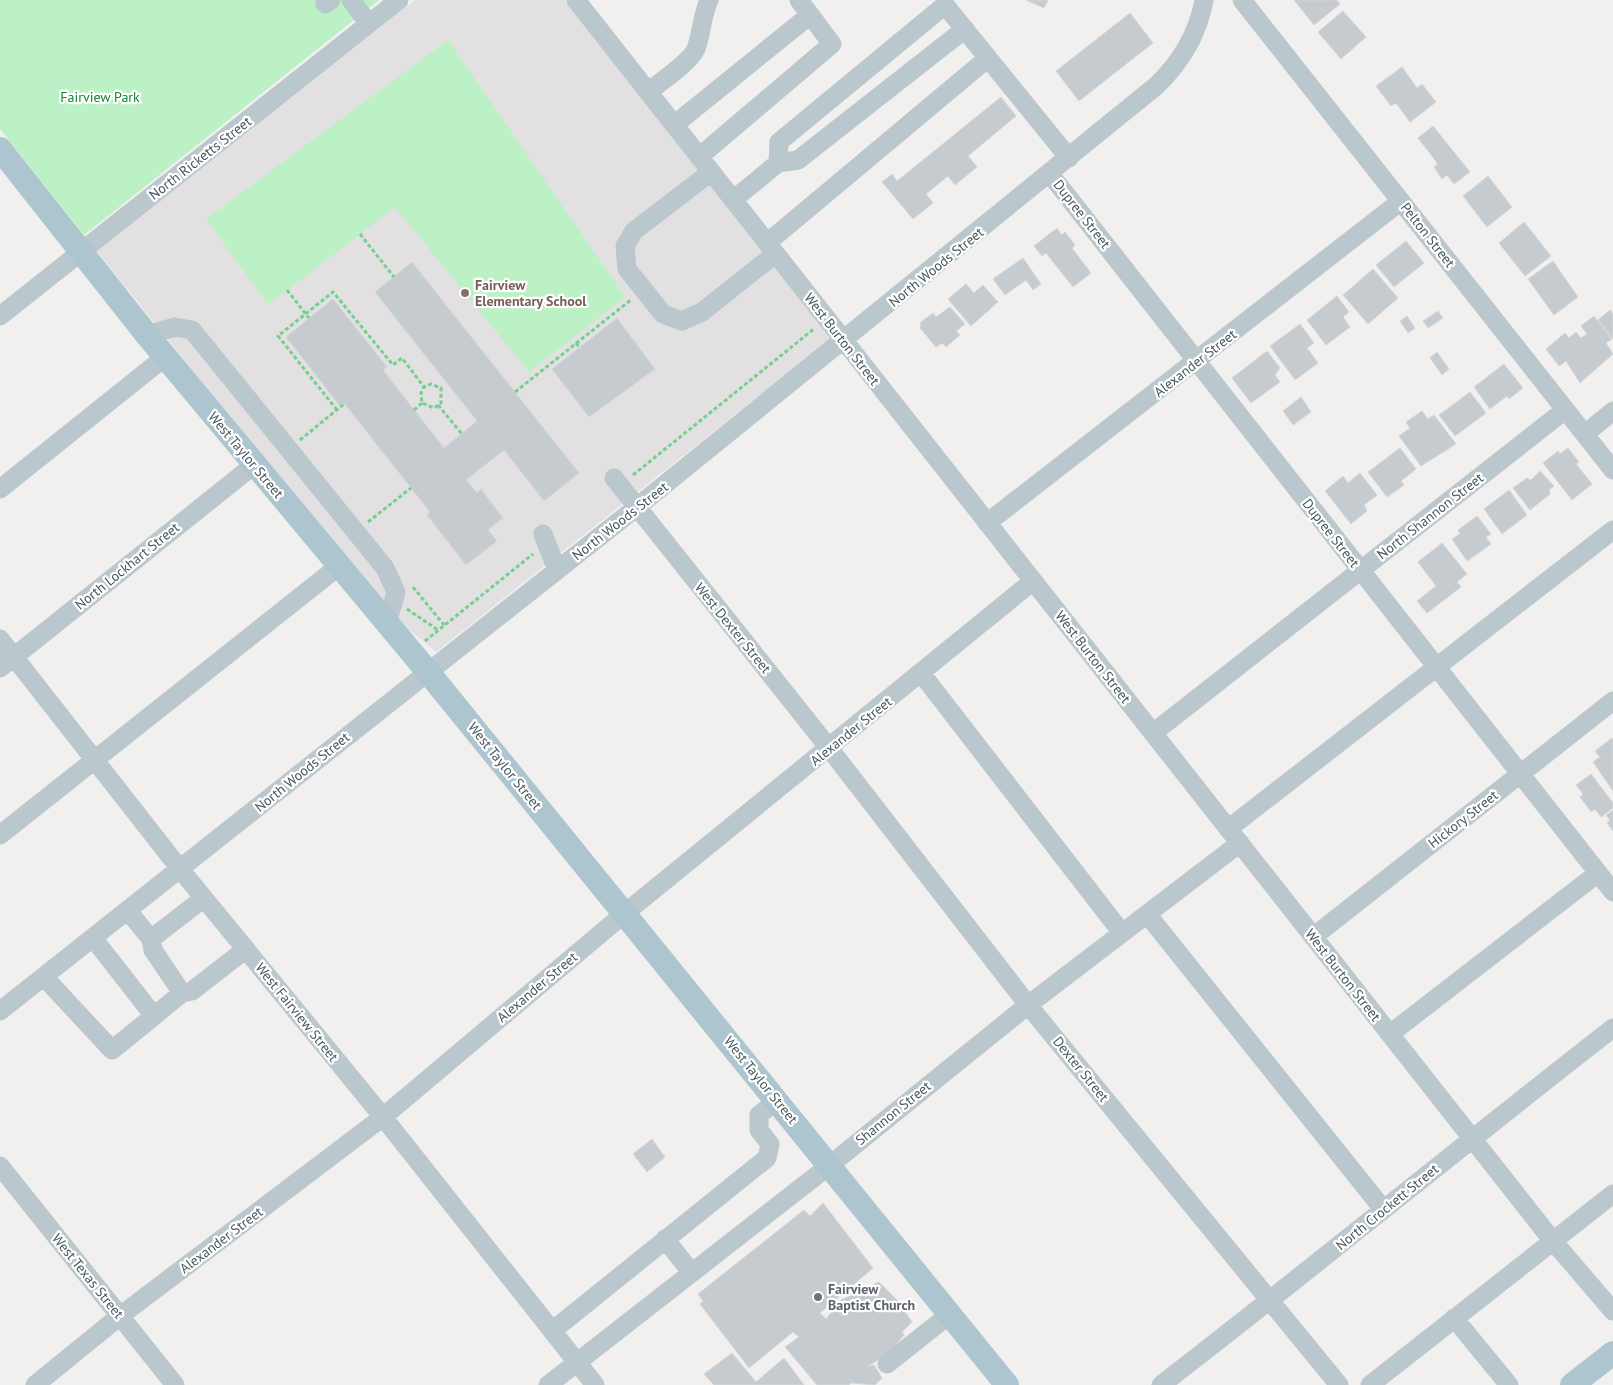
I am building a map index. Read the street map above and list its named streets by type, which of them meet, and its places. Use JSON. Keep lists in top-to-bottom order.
{
  "streets": {
    "main road": ["West Taylor Street"],
    "street": [
      "North Ricketts Street",
      "Dupree Street",
      "Pelton Street",
      "North Woods Street",
      "West Burton Street",
      "Alexander Street",
      "North Shannon Street",
      "North Lockhart Street",
      "West Dexter Street",
      "Hickory Street",
      "West Fairview Street",
      "Dexter Street",
      "Shannon Street",
      "North Crockett Street",
      "West Texas Street"
    ]
  },
  "crossings": [
    ["North Ricketts Street", "West Taylor Street"],
    ["Dupree Street", "North Woods Street"],
    ["Dupree Street", "Alexander Street"],
    ["Dupree Street", "North Shannon Street"],
    ["Dupree Street", "Hickory Street"],
    ["Dupree Street", "Shannon Street"],
    ["Pelton Street", "Alexander Street"],
    ["Pelton Street", "North Shannon Street"],
    ["North Woods Street", "West Burton Street"],
    ["North Woods Street", "West Taylor Street"],
    ["North Woods Street", "West Dexter Street"],
    ["North Woods Street", "West Fairview Street"],
    ["West Burton Street", "Alexander Street"],
    ["West Burton Street", "North Shannon Street"],
    ["West Burton Street", "Hickory Street"],
    ["West Burton Street", "Shannon Street"],
    ["West Burton Street", "North Crockett Street"],
    ["Alexander Street", "West Taylor Street"],
    ["Alexander Street", "West Dexter Street"],
    ["Alexander Street", "West Fairview Street"],
    ["Alexander Street", "Dexter Street"],
    ["Alexander Street", "West Texas Street"],
    ["West Taylor Street", "North Lockhart Street"],
    ["West Taylor Street", "Shannon Street"],
    ["North Lockhart Street", "West Fairview Street"],
    ["West Dexter Street", "Dexter Street"],
    ["West Fairview Street", "Shannon Street"],
    ["Dexter Street", "Shannon Street"],
    ["Dexter Street", "North Crockett Street"]
  ],
  "parks": ["Fairview Park"],
  "places": ["Fairview Elementary School", "Fairview Baptist Church"]
}
